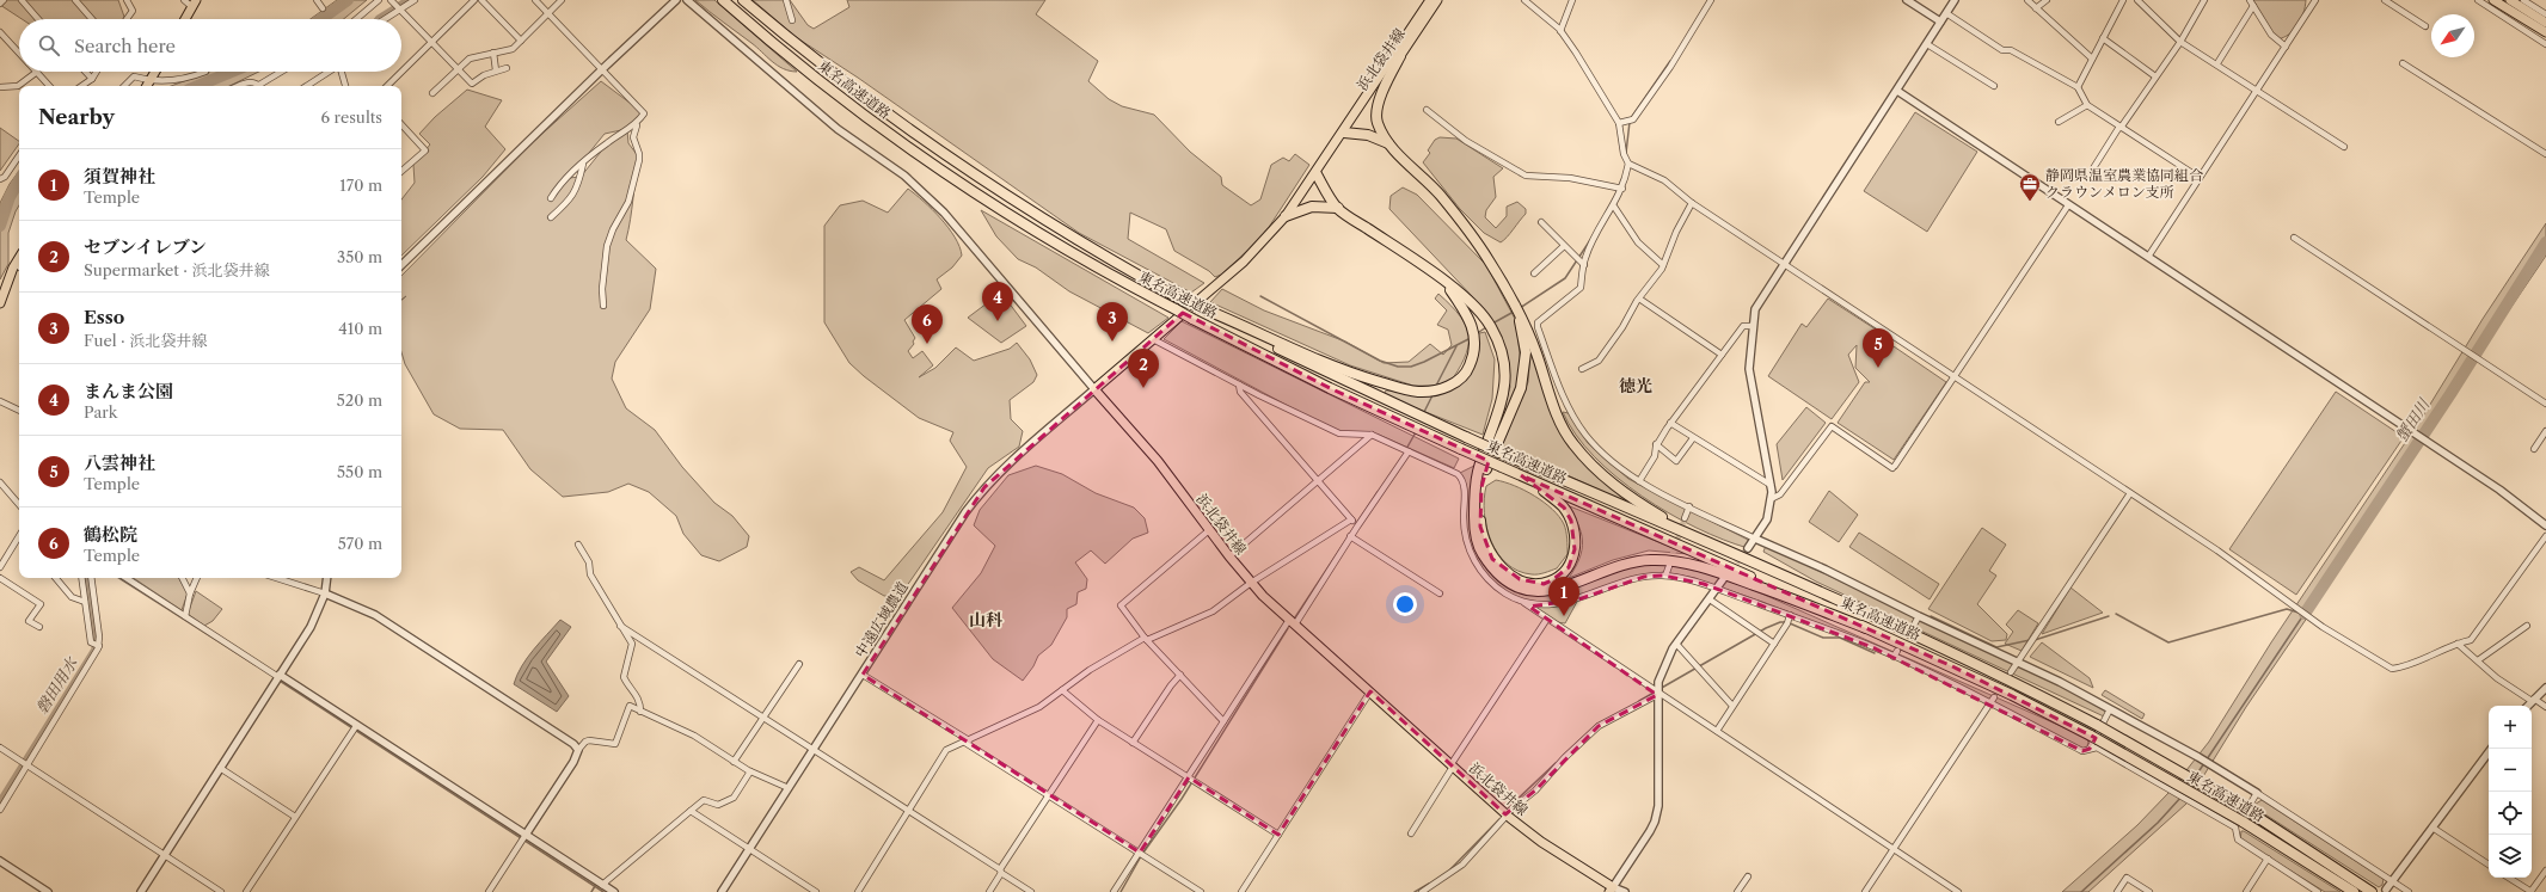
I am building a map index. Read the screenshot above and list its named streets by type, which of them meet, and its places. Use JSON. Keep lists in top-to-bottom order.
{
  "streets": {
    "highway": ["東名高速道路"],
    "main road": ["浜北袋井線"],
    "street": ["中遠広域農道"]
  },
  "crossings": [
    ["浜北袋井線", "中遠広域農道"]
  ],
  "districts": ["徳光", "山科"],
  "water": ["蟹田川", "磐田用水"],
  "places": {
    "office": ["静岡県温室農業協同組合 クラウンメロン支所"]
  },
  "north": "bottom left",
  "page": {
    "search": "Search here",
    "heading": ["Nearby", "6 results"],
    "list": [
      {
        "mark": "1",
        "name": "須賀神社",
        "note": "Temple",
        "value": "170 m"
      },
      {
        "mark": "2",
        "name": "セブンイレブン",
        "note": "Supermarket · 浜北袋井線",
        "value": "350 m"
      },
      {
        "mark": "3",
        "name": "Esso",
        "note": "Fuel · 浜北袋井線",
        "value": "410 m"
      },
      {
        "mark": "4",
        "name": "まんま公園",
        "note": "Park",
        "value": "520 m"
      },
      {
        "mark": "5",
        "name": "八雲神社",
        "note": "Temple",
        "value": "550 m"
      },
      {
        "mark": "6",
        "name": "鶴松院",
        "note": "Temple",
        "value": "570 m"
      }
    ],
    "pins": [
      "4",
      "3",
      "6",
      "5",
      "2",
      "1"
    ],
    "map_buttons": ["+", "−"]
  }
}
